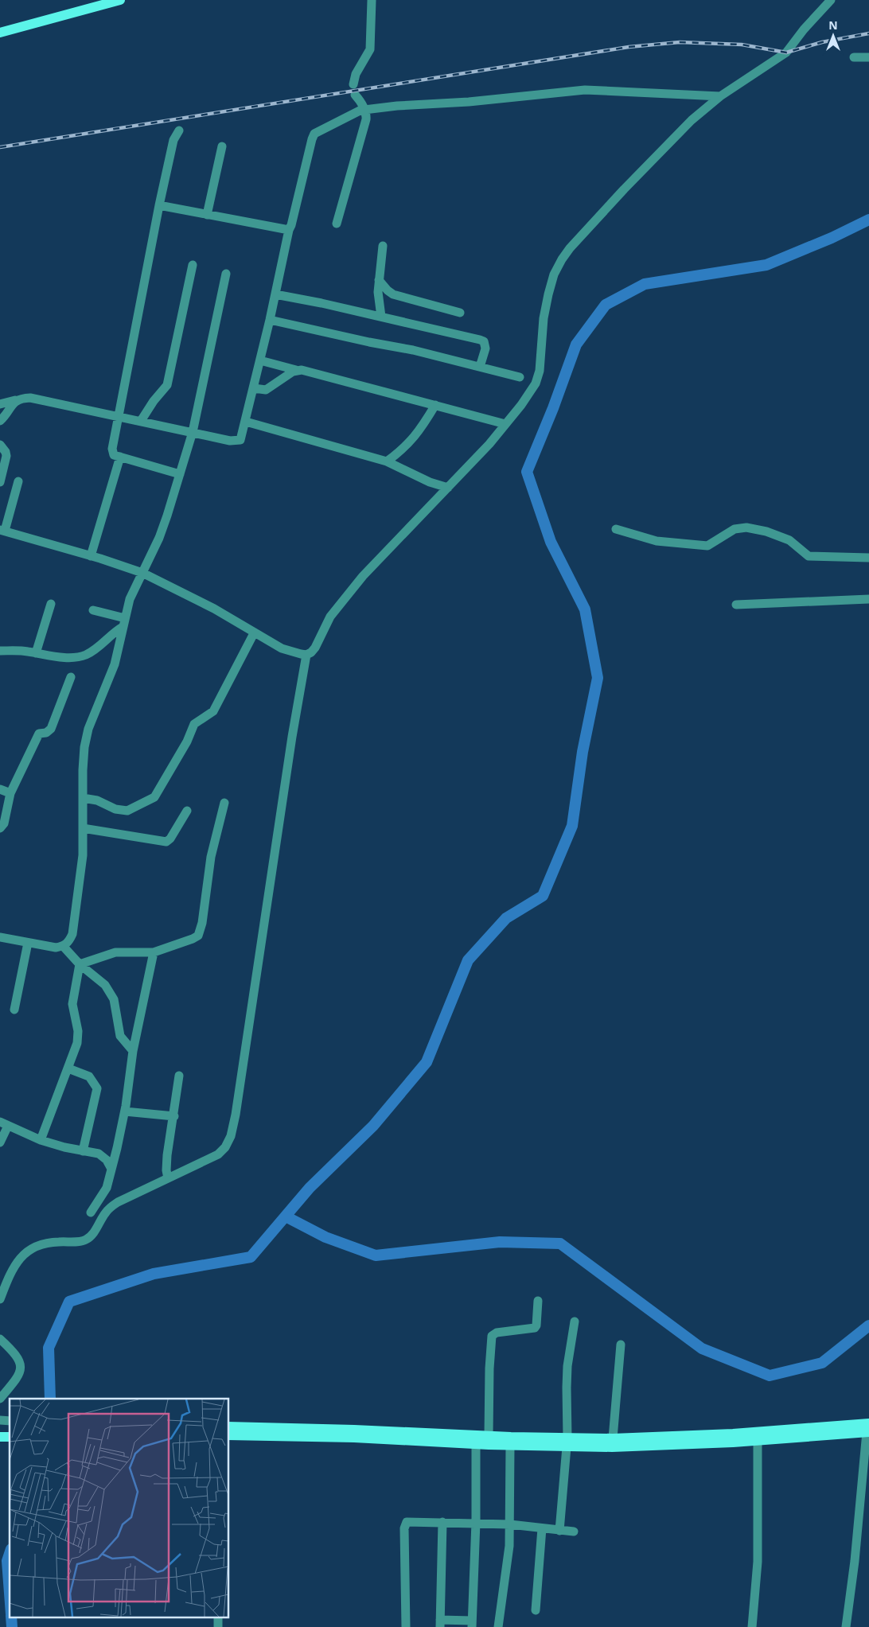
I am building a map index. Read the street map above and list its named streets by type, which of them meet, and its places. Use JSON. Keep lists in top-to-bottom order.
{
  "north": "top"
}
